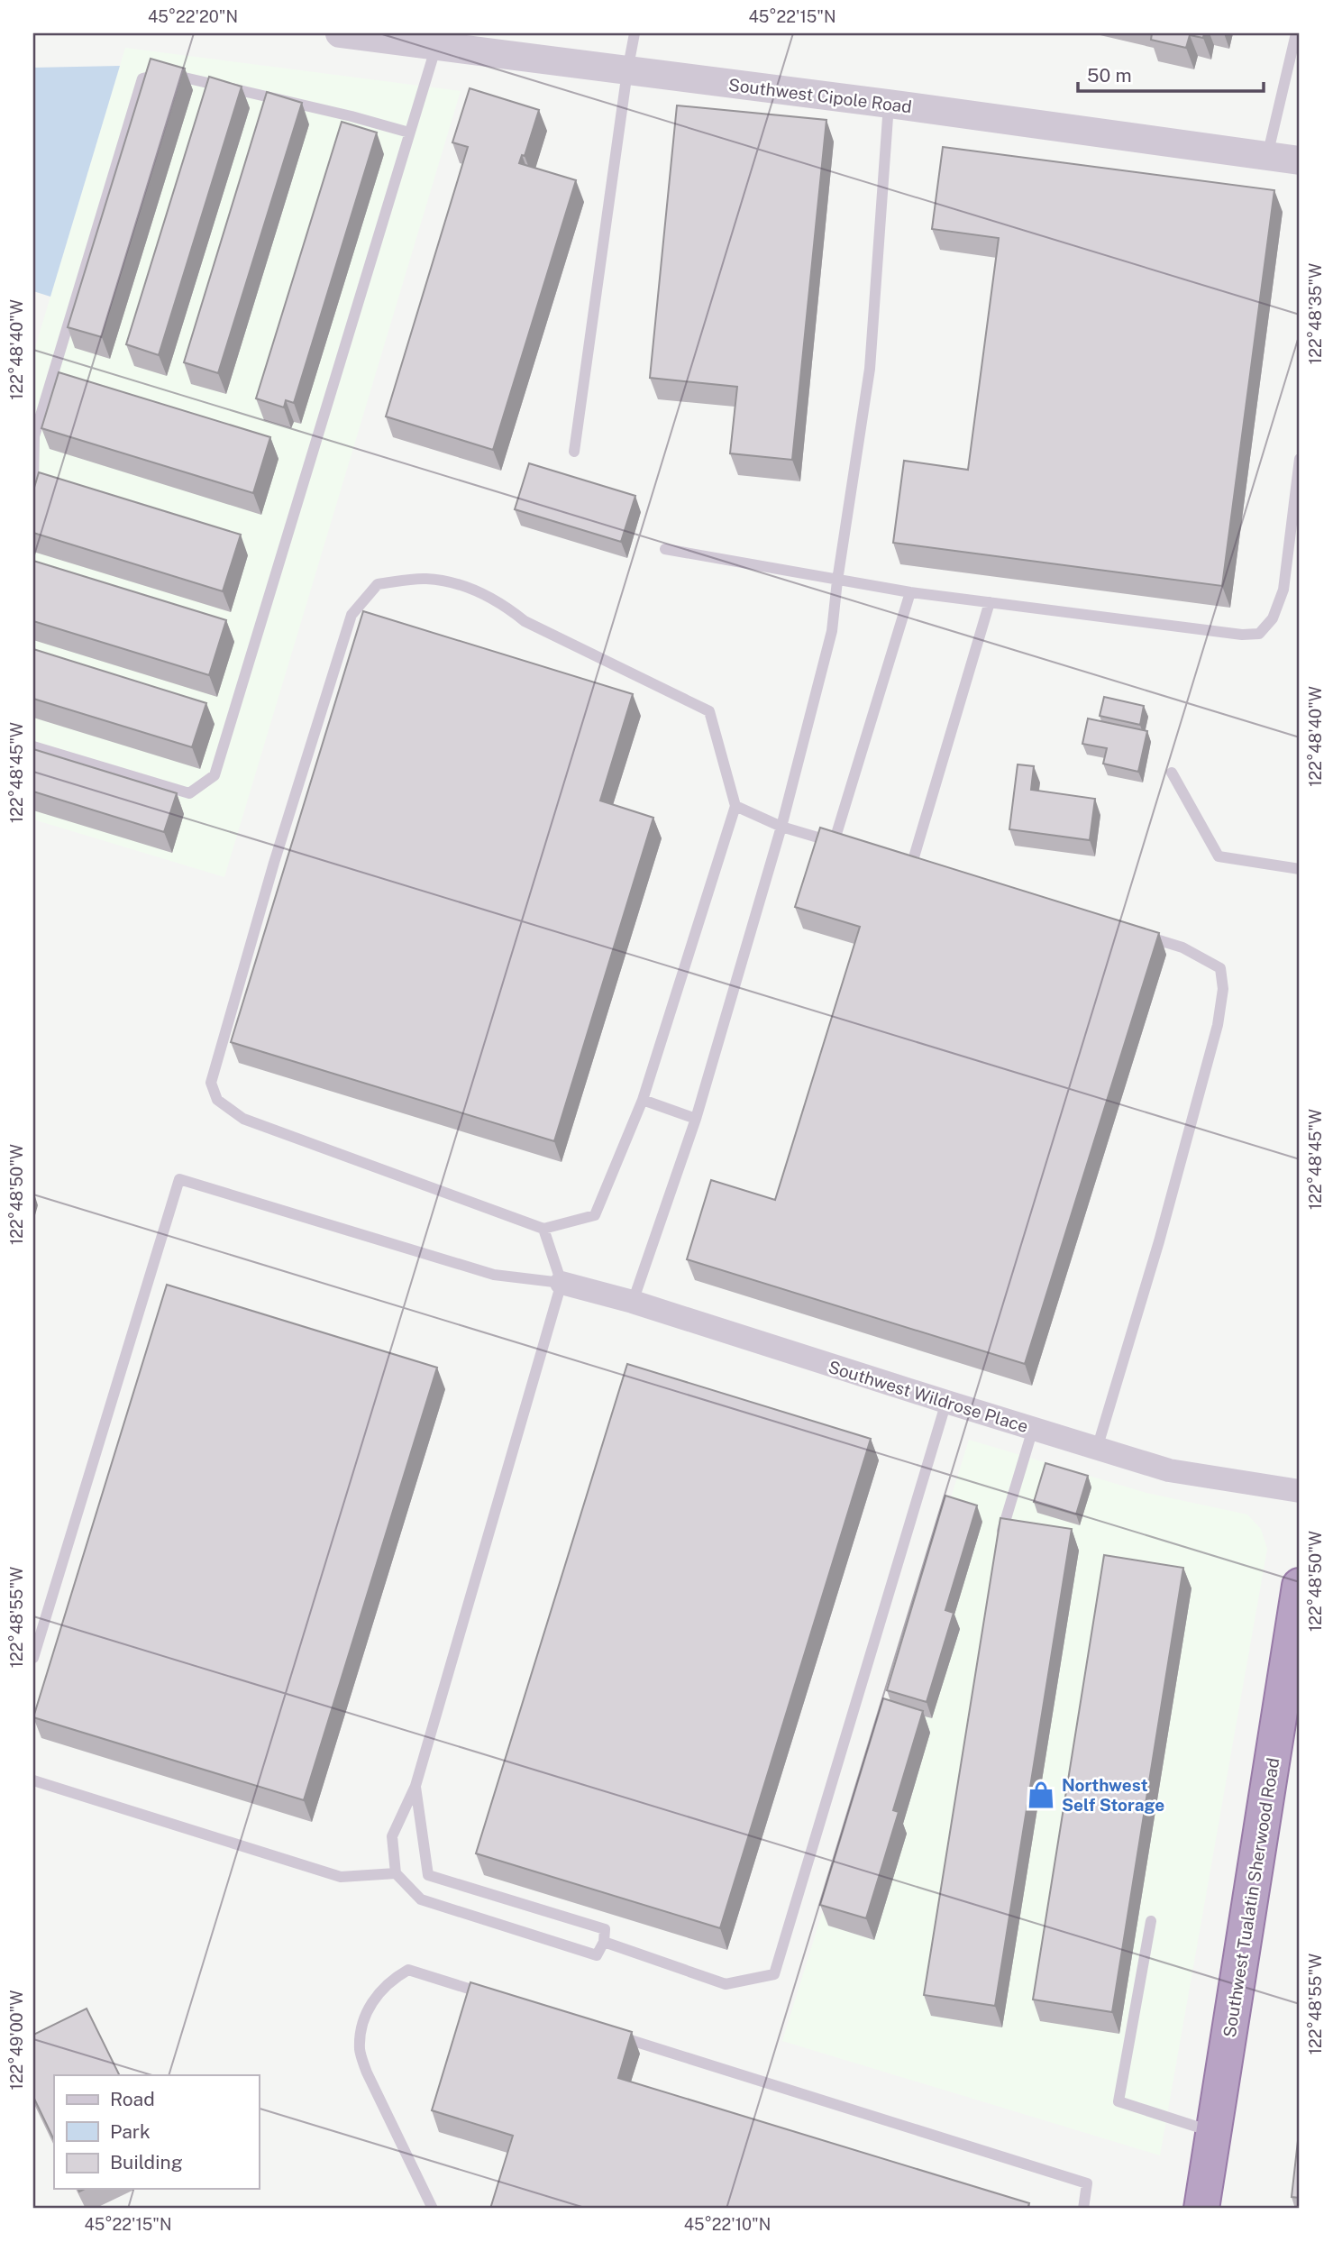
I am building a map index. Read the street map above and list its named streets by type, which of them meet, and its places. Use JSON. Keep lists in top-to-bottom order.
{
  "streets": {
    "highway": ["Southwest Tualatin Sherwood Road"],
    "street": ["Southwest Cipole Road", "Southwest Wildrose Place"]
  },
  "places": {
    "shop": ["Northwest Self Storage"]
  },
  "legend": ["Road", "Park", "Building"],
  "scale_bar": "50 m",
  "coordinates": [
    "45°22'20\"N",
    "45°22'15\"N",
    "122°48'35\"W",
    "122°48'40\"W",
    "122°48'45\"W",
    "122°48'50\"W",
    "122°48'55\"W",
    "122°49'00\"W",
    "45°22'10\"N"
  ]
}
